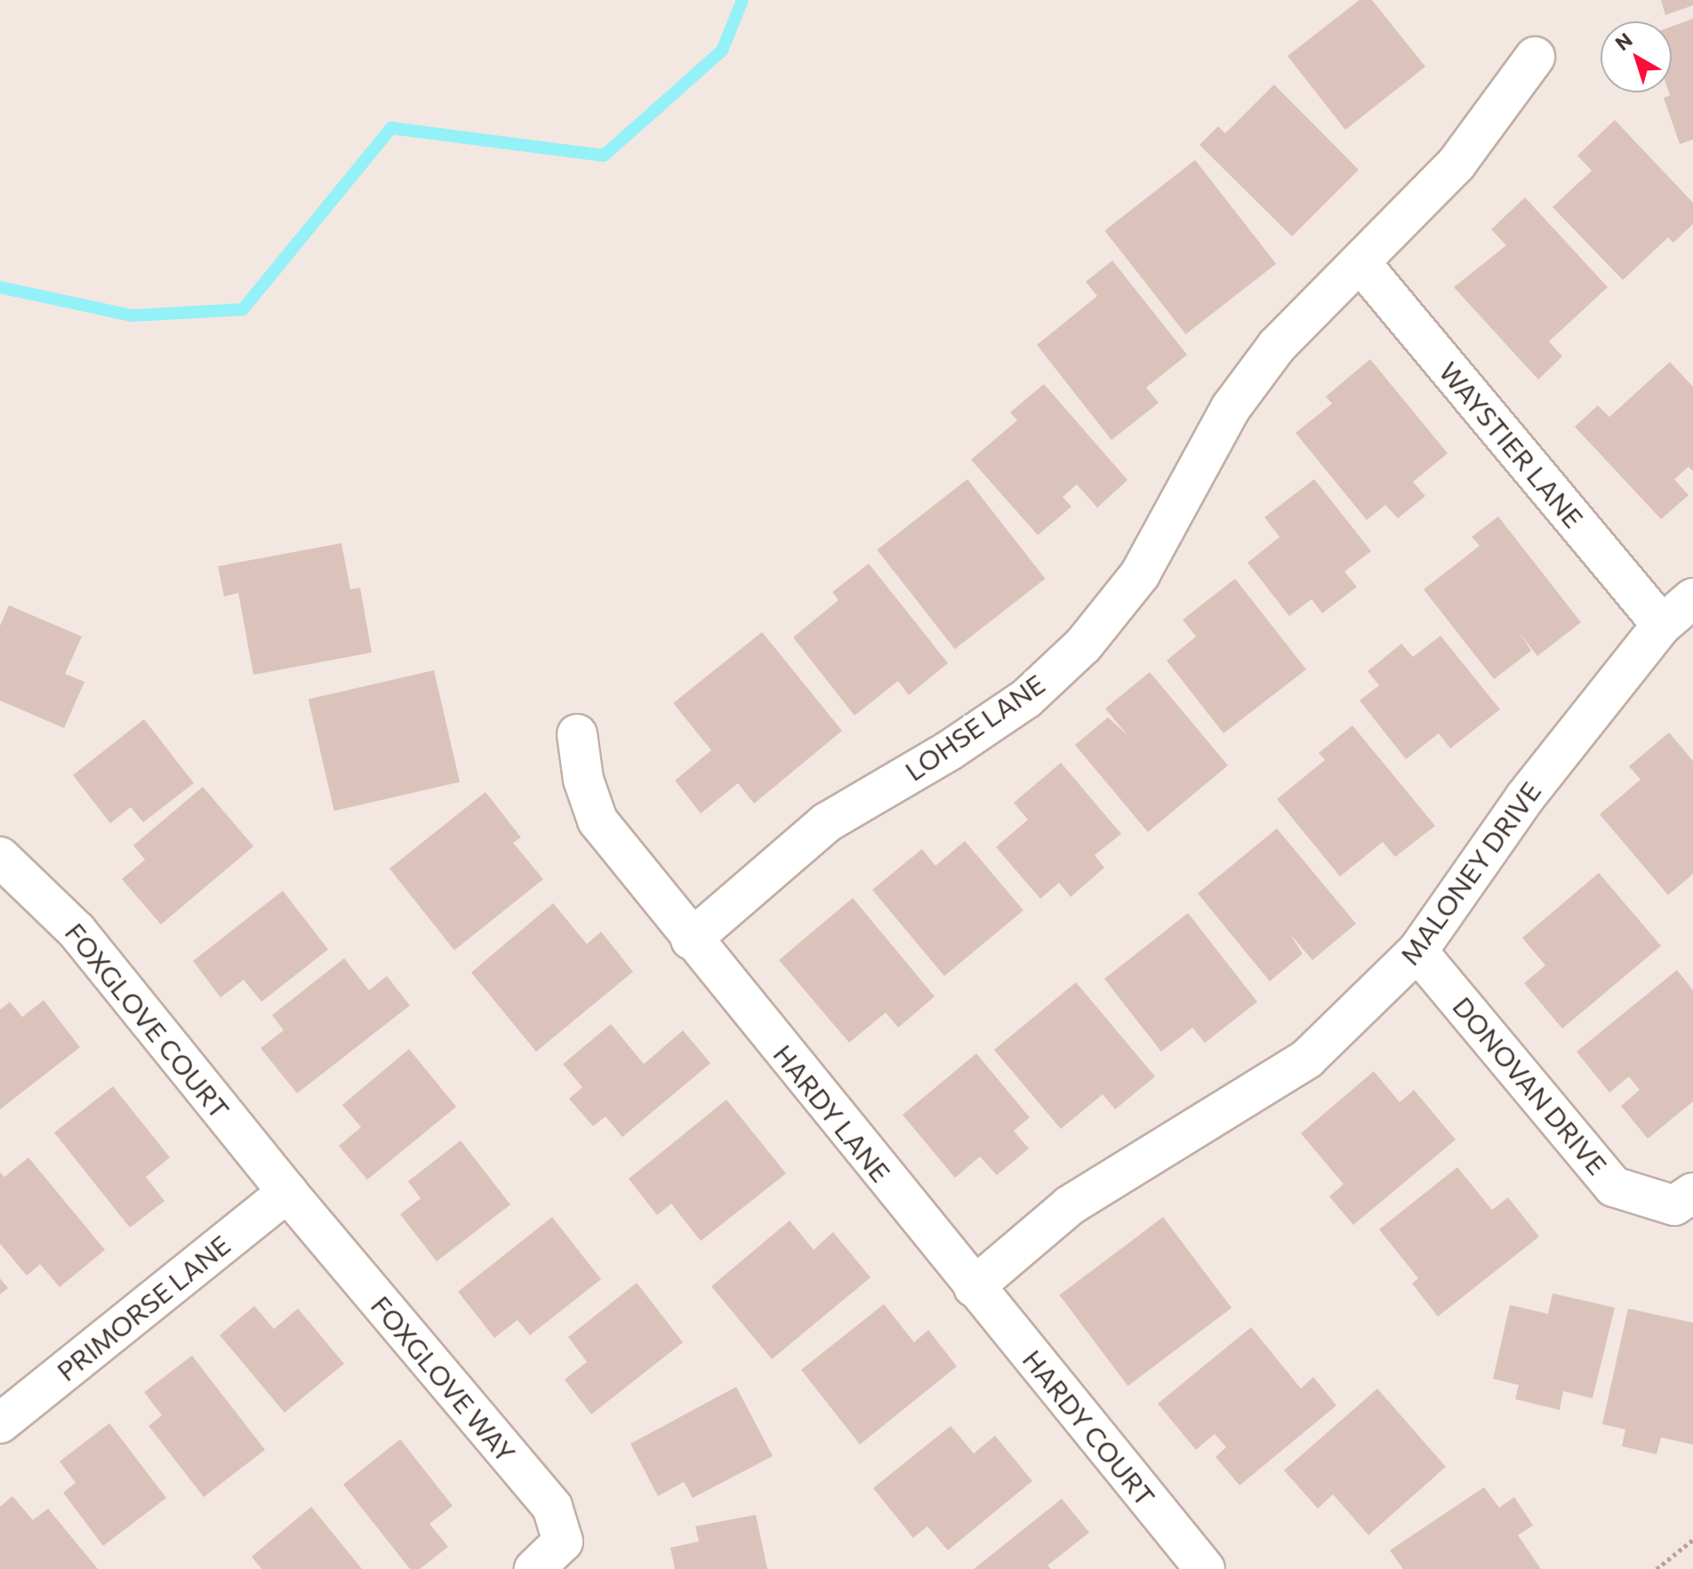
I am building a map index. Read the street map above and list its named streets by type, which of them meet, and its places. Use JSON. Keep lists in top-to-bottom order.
{
  "streets": {
    "street": [
      "WAYSTIER LANE",
      "LOHSE LANE",
      "MALONEY DRIVE",
      "FOXGLOVE COURT",
      "DONOVAN DRIVE",
      "HARDY LANE",
      "PRIMORSE LANE",
      "FOXGLOVE WAY",
      "HARDY COURT"
    ]
  },
  "crossings": [
    ["WAYSTIER LANE", "LOHSE LANE"],
    ["WAYSTIER LANE", "MALONEY DRIVE"],
    ["LOHSE LANE", "HARDY LANE"],
    ["MALONEY DRIVE", "DONOVAN DRIVE"],
    ["MALONEY DRIVE", "HARDY LANE"],
    ["MALONEY DRIVE", "HARDY COURT"],
    ["FOXGLOVE COURT", "PRIMORSE LANE"],
    ["FOXGLOVE COURT", "FOXGLOVE WAY"],
    ["HARDY LANE", "HARDY COURT"],
    ["PRIMORSE LANE", "FOXGLOVE WAY"]
  ],
  "north": "top left"
}
